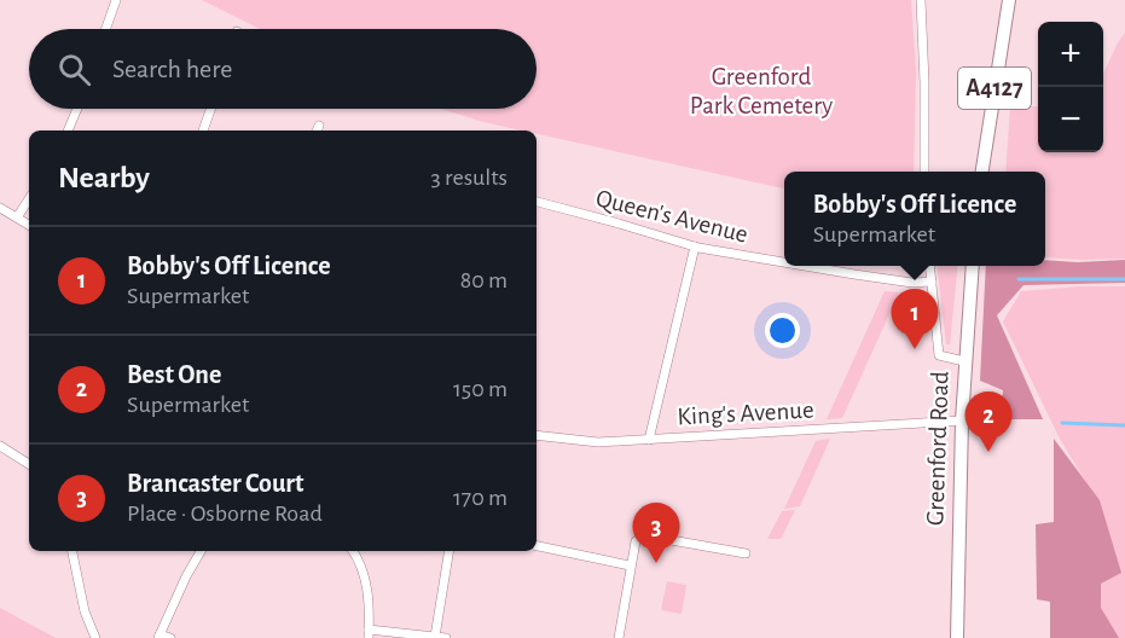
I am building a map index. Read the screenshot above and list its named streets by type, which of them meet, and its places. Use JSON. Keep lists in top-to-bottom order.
{
  "streets": {
    "main road": ["A4127", "Greenford Road"],
    "street": ["Queen's Avenue", "King's Avenue"]
  },
  "crossings": [
    ["King's Avenue", "Greenford Road"]
  ],
  "parks": ["Greenford Park Cemetery"],
  "page": {
    "map_buttons": ["+", "−"],
    "search": "Search here",
    "heading": ["Nearby", "3 results"],
    "popup": ["Bobby's Off Licence", "Supermarket"],
    "list": [
      {
        "mark": "1",
        "name": "Bobby's Off Licence",
        "note": "Supermarket",
        "value": "80 m"
      },
      {
        "mark": "2",
        "name": "Best One",
        "note": "Supermarket",
        "value": "150 m"
      },
      {
        "mark": "3",
        "name": "Brancaster Court",
        "note": "Place · Osborne Road",
        "value": "170 m"
      }
    ],
    "pins": ["1", "2", "3"]
  }
}
